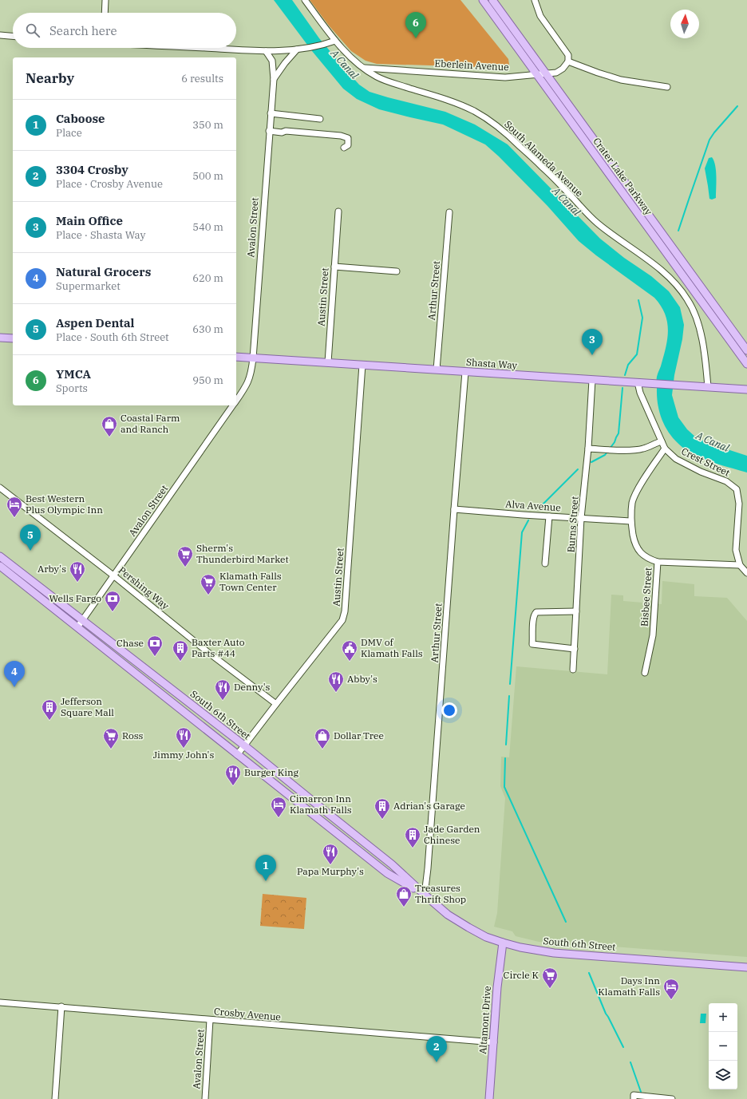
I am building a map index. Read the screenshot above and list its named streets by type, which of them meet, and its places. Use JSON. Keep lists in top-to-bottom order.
{
  "streets": {
    "main road": [
      "Crater Lake Parkway",
      "Shasta Way",
      "South 6th Street",
      "Altamont Drive"
    ],
    "street": [
      "Eberlein Avenue",
      "South Alameda Avenue",
      "Avalon Street",
      "Arthur Street",
      "Austin Street",
      "Crest Street",
      "Alva Avenue",
      "Burns Street",
      "Pershing Way",
      "Bisbee Street",
      "Crosby Avenue"
    ]
  },
  "crossings": [
    ["Eberlein Avenue", "South Alameda Avenue"],
    ["Eberlein Avenue", "Crater Lake Parkway"],
    ["South Alameda Avenue", "Shasta Way"],
    ["Avalon Street", "Shasta Way"],
    ["Avalon Street", "Pershing Way"],
    ["Avalon Street", "South 6th Street"],
    ["Avalon Street", "Crosby Avenue"],
    ["Arthur Street", "Shasta Way"],
    ["Arthur Street", "Alva Avenue"],
    ["Arthur Street", "South 6th Street"],
    ["Austin Street", "Shasta Way"],
    ["Austin Street", "Pershing Way"],
    ["Austin Street", "South 6th Street"],
    ["Shasta Way", "Crest Street"],
    ["Shasta Way", "Burns Street"],
    ["Crest Street", "Bisbee Street"],
    ["Alva Avenue", "Burns Street"],
    ["Alva Avenue", "Bisbee Street"],
    ["South 6th Street", "Altamont Drive"],
    ["Crosby Avenue", "Altamont Drive"]
  ],
  "water": ["A Canal"],
  "places": {
    "shop": ["Coastal Farm and Ranch", "Dollar Tree", "Treasures Thrift Shop"],
    "hotel": ["Best Western Plus Olympic Inn", "Cimarron Inn Klamath Falls", "Days Inn Klamath Falls"],
    "supermarket": [
      "Sherm's Thunderbird Market",
      "Klamath Falls Town Center",
      "Ross",
      "Circle K"
    ],
    "restaurant": [
      "Arby's",
      "Abby's",
      "Denny's",
      "Jimmy John's",
      "Burger King",
      "Papa Murphy's"
    ],
    "bank": ["Wells Fargo", "Chase"],
    "building": [
      "Baxter Auto Parts #44",
      "Jefferson Square Mall",
      "Adrian's Garage",
      "Jade Garden Chinese"
    ],
    "public building": ["DMV of Klamath Falls"]
  },
  "north": "top",
  "page": {
    "pins": [
      "6",
      "3",
      "5",
      "4",
      "1",
      "2"
    ],
    "search": "Search here",
    "heading": ["Nearby", "6 results"],
    "list": [
      {
        "mark": "1",
        "name": "Caboose",
        "note": "Place",
        "value": "350 m"
      },
      {
        "mark": "2",
        "name": "3304 Crosby",
        "note": "Place · Crosby Avenue",
        "value": "500 m"
      },
      {
        "mark": "3",
        "name": "Main Office",
        "note": "Place · Shasta Way",
        "value": "540 m"
      },
      {
        "mark": "4",
        "name": "Natural Grocers",
        "note": "Supermarket",
        "value": "620 m"
      },
      {
        "mark": "5",
        "name": "Aspen Dental",
        "note": "Place · South 6th Street",
        "value": "630 m"
      },
      {
        "mark": "6",
        "name": "YMCA",
        "note": "Sports",
        "value": "950 m"
      }
    ],
    "map_buttons": ["+", "−"]
  }
}
